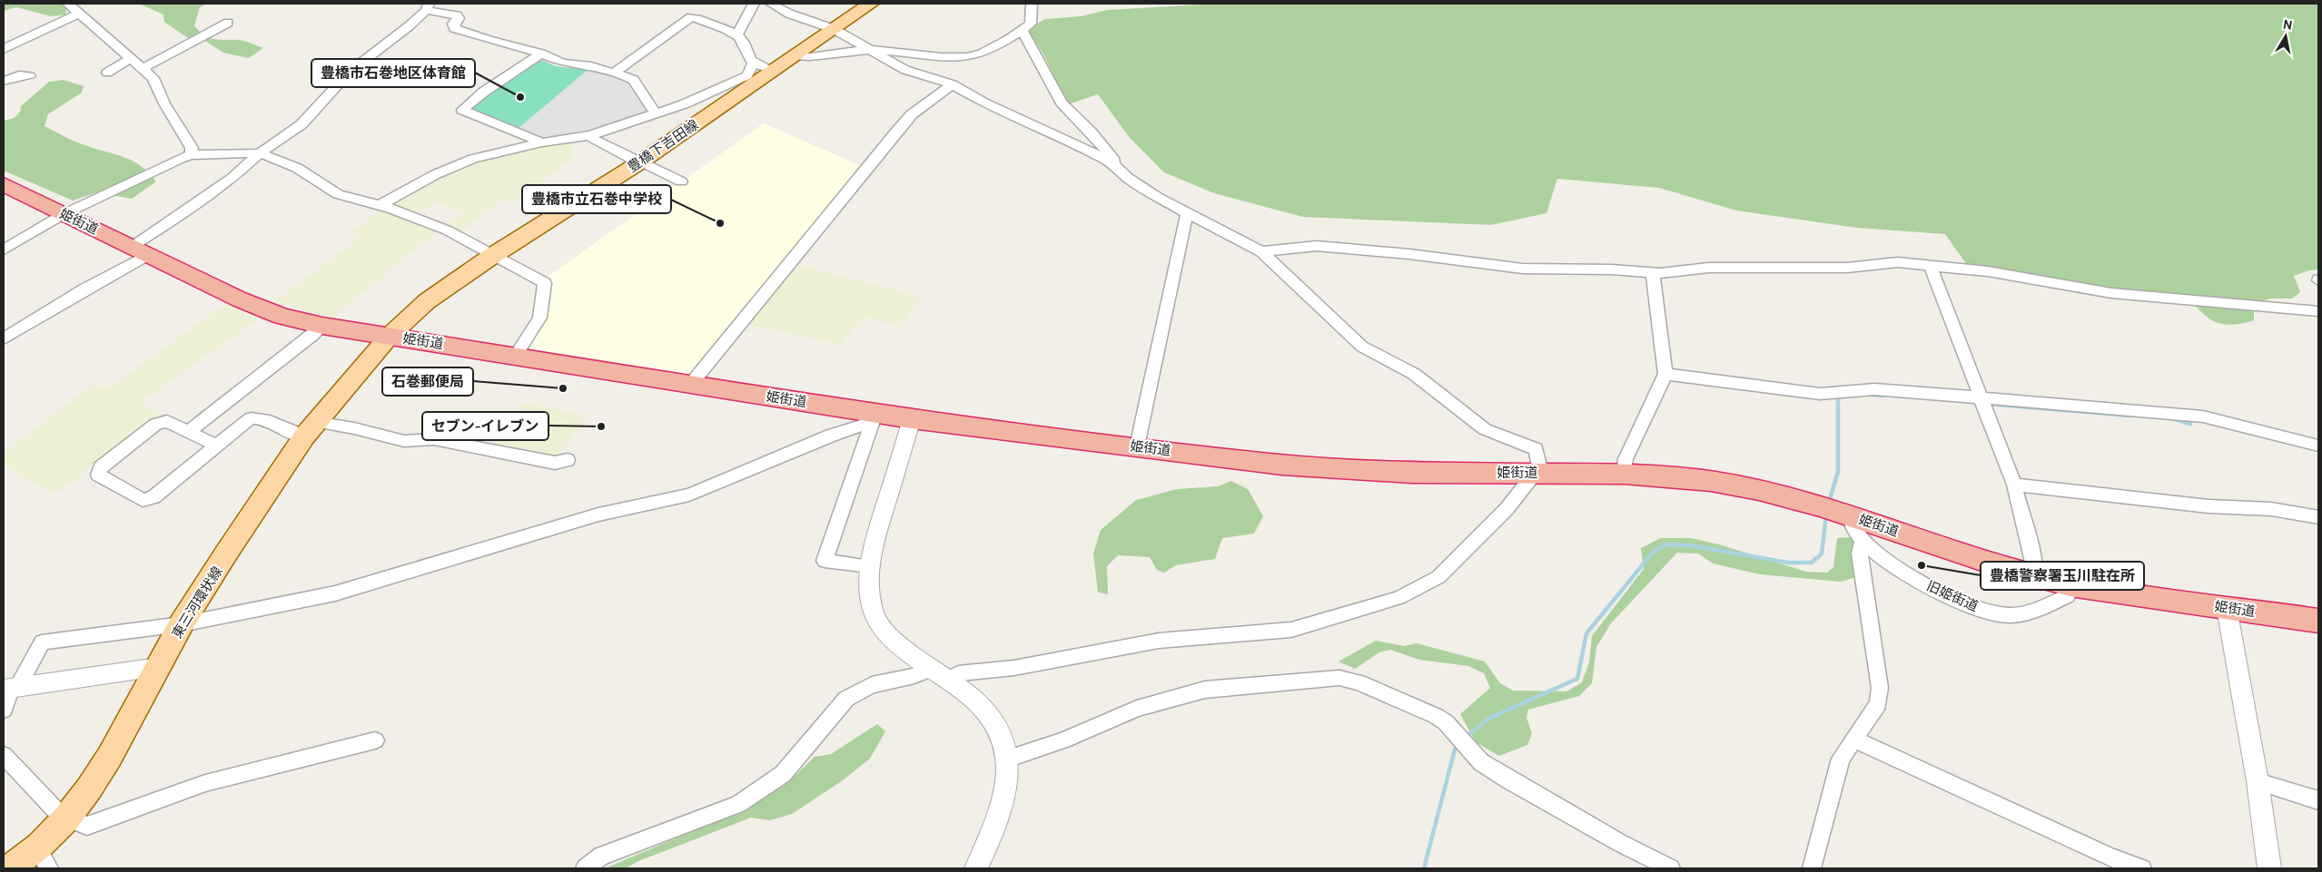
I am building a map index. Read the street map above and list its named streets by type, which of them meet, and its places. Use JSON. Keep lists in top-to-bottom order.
{
  "streets": {
    "highway": ["姫街道"],
    "main road": ["豊橋下吉田線", "東三河環状線"],
    "street": ["旧姫街道"]
  },
  "crossings": [
    ["豊橋下吉田線", "姫街道"],
    ["豊橋下吉田線", "東三河環状線"],
    ["姫街道", "旧姫街道"],
    ["姫街道", "東三河環状線"]
  ],
  "places": [
    "豊橋市石巻地区体育館",
    "豊橋市立石巻中学校",
    "石巻郵便局",
    "セブン-イレブン",
    "豊橋警察署玉川駐在所"
  ],
  "north": "top"
}
